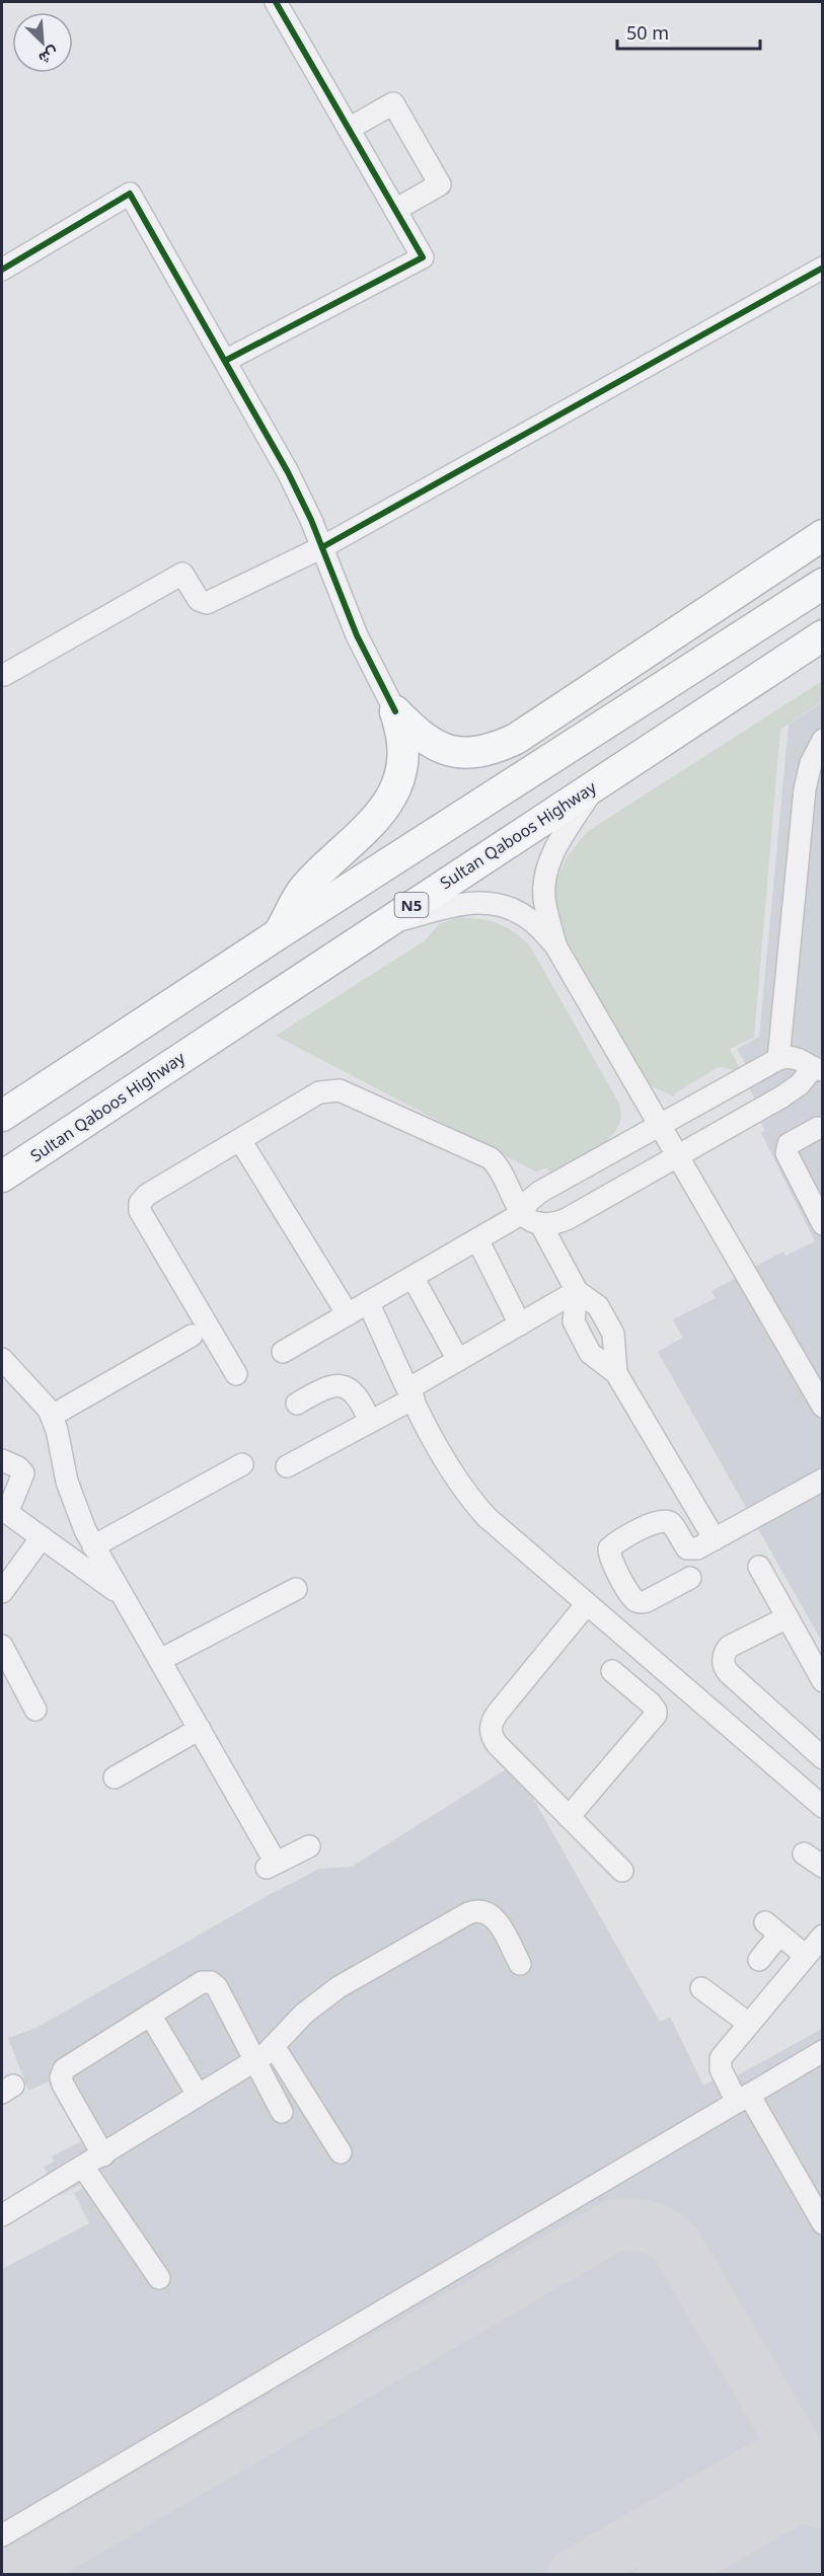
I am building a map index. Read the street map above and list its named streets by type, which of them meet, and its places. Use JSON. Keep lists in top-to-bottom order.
{
  "streets": {
    "highway": ["Sultan Qaboos Highway", "N5"]
  },
  "scale_bar": "50 m",
  "north": "bottom right"
}
